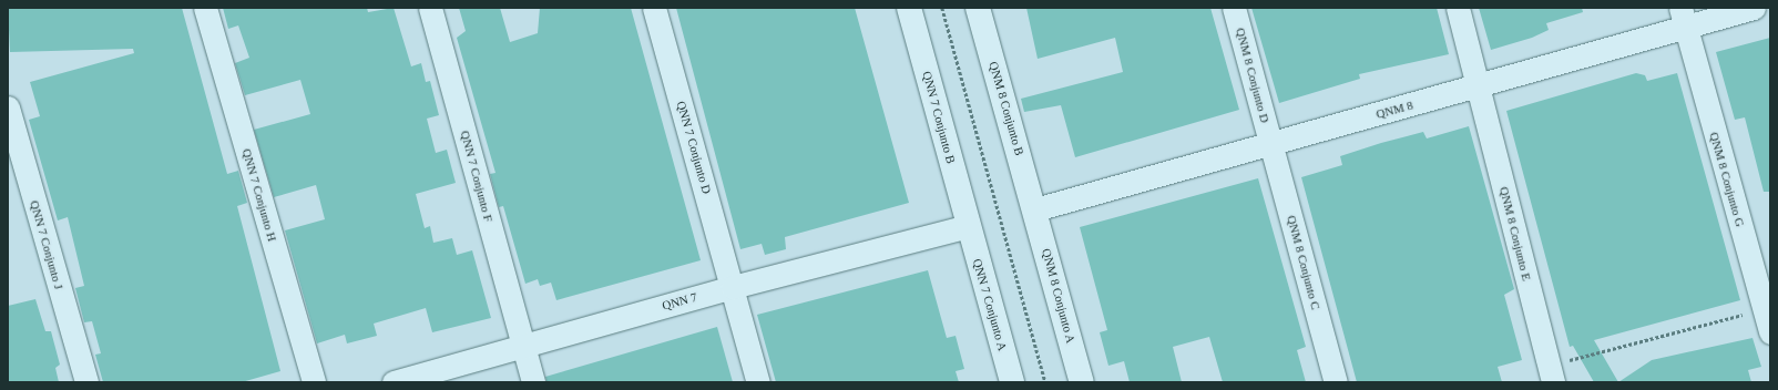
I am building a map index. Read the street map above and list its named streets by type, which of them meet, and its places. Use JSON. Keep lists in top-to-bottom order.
{
  "streets": {
    "main road": [
      "QNM 8 Conjunto B",
      "QNN 7 Conjunto B",
      "QNM 8 Conjunto A",
      "QNN 7 Conjunto A"
    ],
    "street": [
      "QNM 8 Conjunto D",
      "QNM 8",
      "QNN 7 Conjunto D",
      "QNN 7 Conjunto F",
      "QNM 8 Conjunto G",
      "QNN 7 Conjunto H",
      "QNM 8 Conjunto E",
      "QNN 7 Conjunto J",
      "QNM 8 Conjunto C",
      "QNN 7"
    ]
  },
  "crossings": [
    ["QNM 8 Conjunto D", "QNM 8"],
    ["QNM 8 Conjunto D", "QNM 8 Conjunto C"],
    ["QNM 8 Conjunto B", "QNM 8"],
    ["QNM 8 Conjunto B", "QNM 8 Conjunto A"],
    ["QNM 8", "QNM 8 Conjunto G"],
    ["QNM 8", "QNM 8 Conjunto E"],
    ["QNM 8", "QNM 8 Conjunto C"],
    ["QNM 8", "QNM 8 Conjunto A"],
    ["QNN 7 Conjunto B", "QNN 7"],
    ["QNN 7 Conjunto B", "QNN 7 Conjunto A"],
    ["QNN 7 Conjunto D", "QNN 7"],
    ["QNN 7 Conjunto F", "QNN 7"],
    ["QNN 7", "QNN 7 Conjunto A"]
  ]
}
